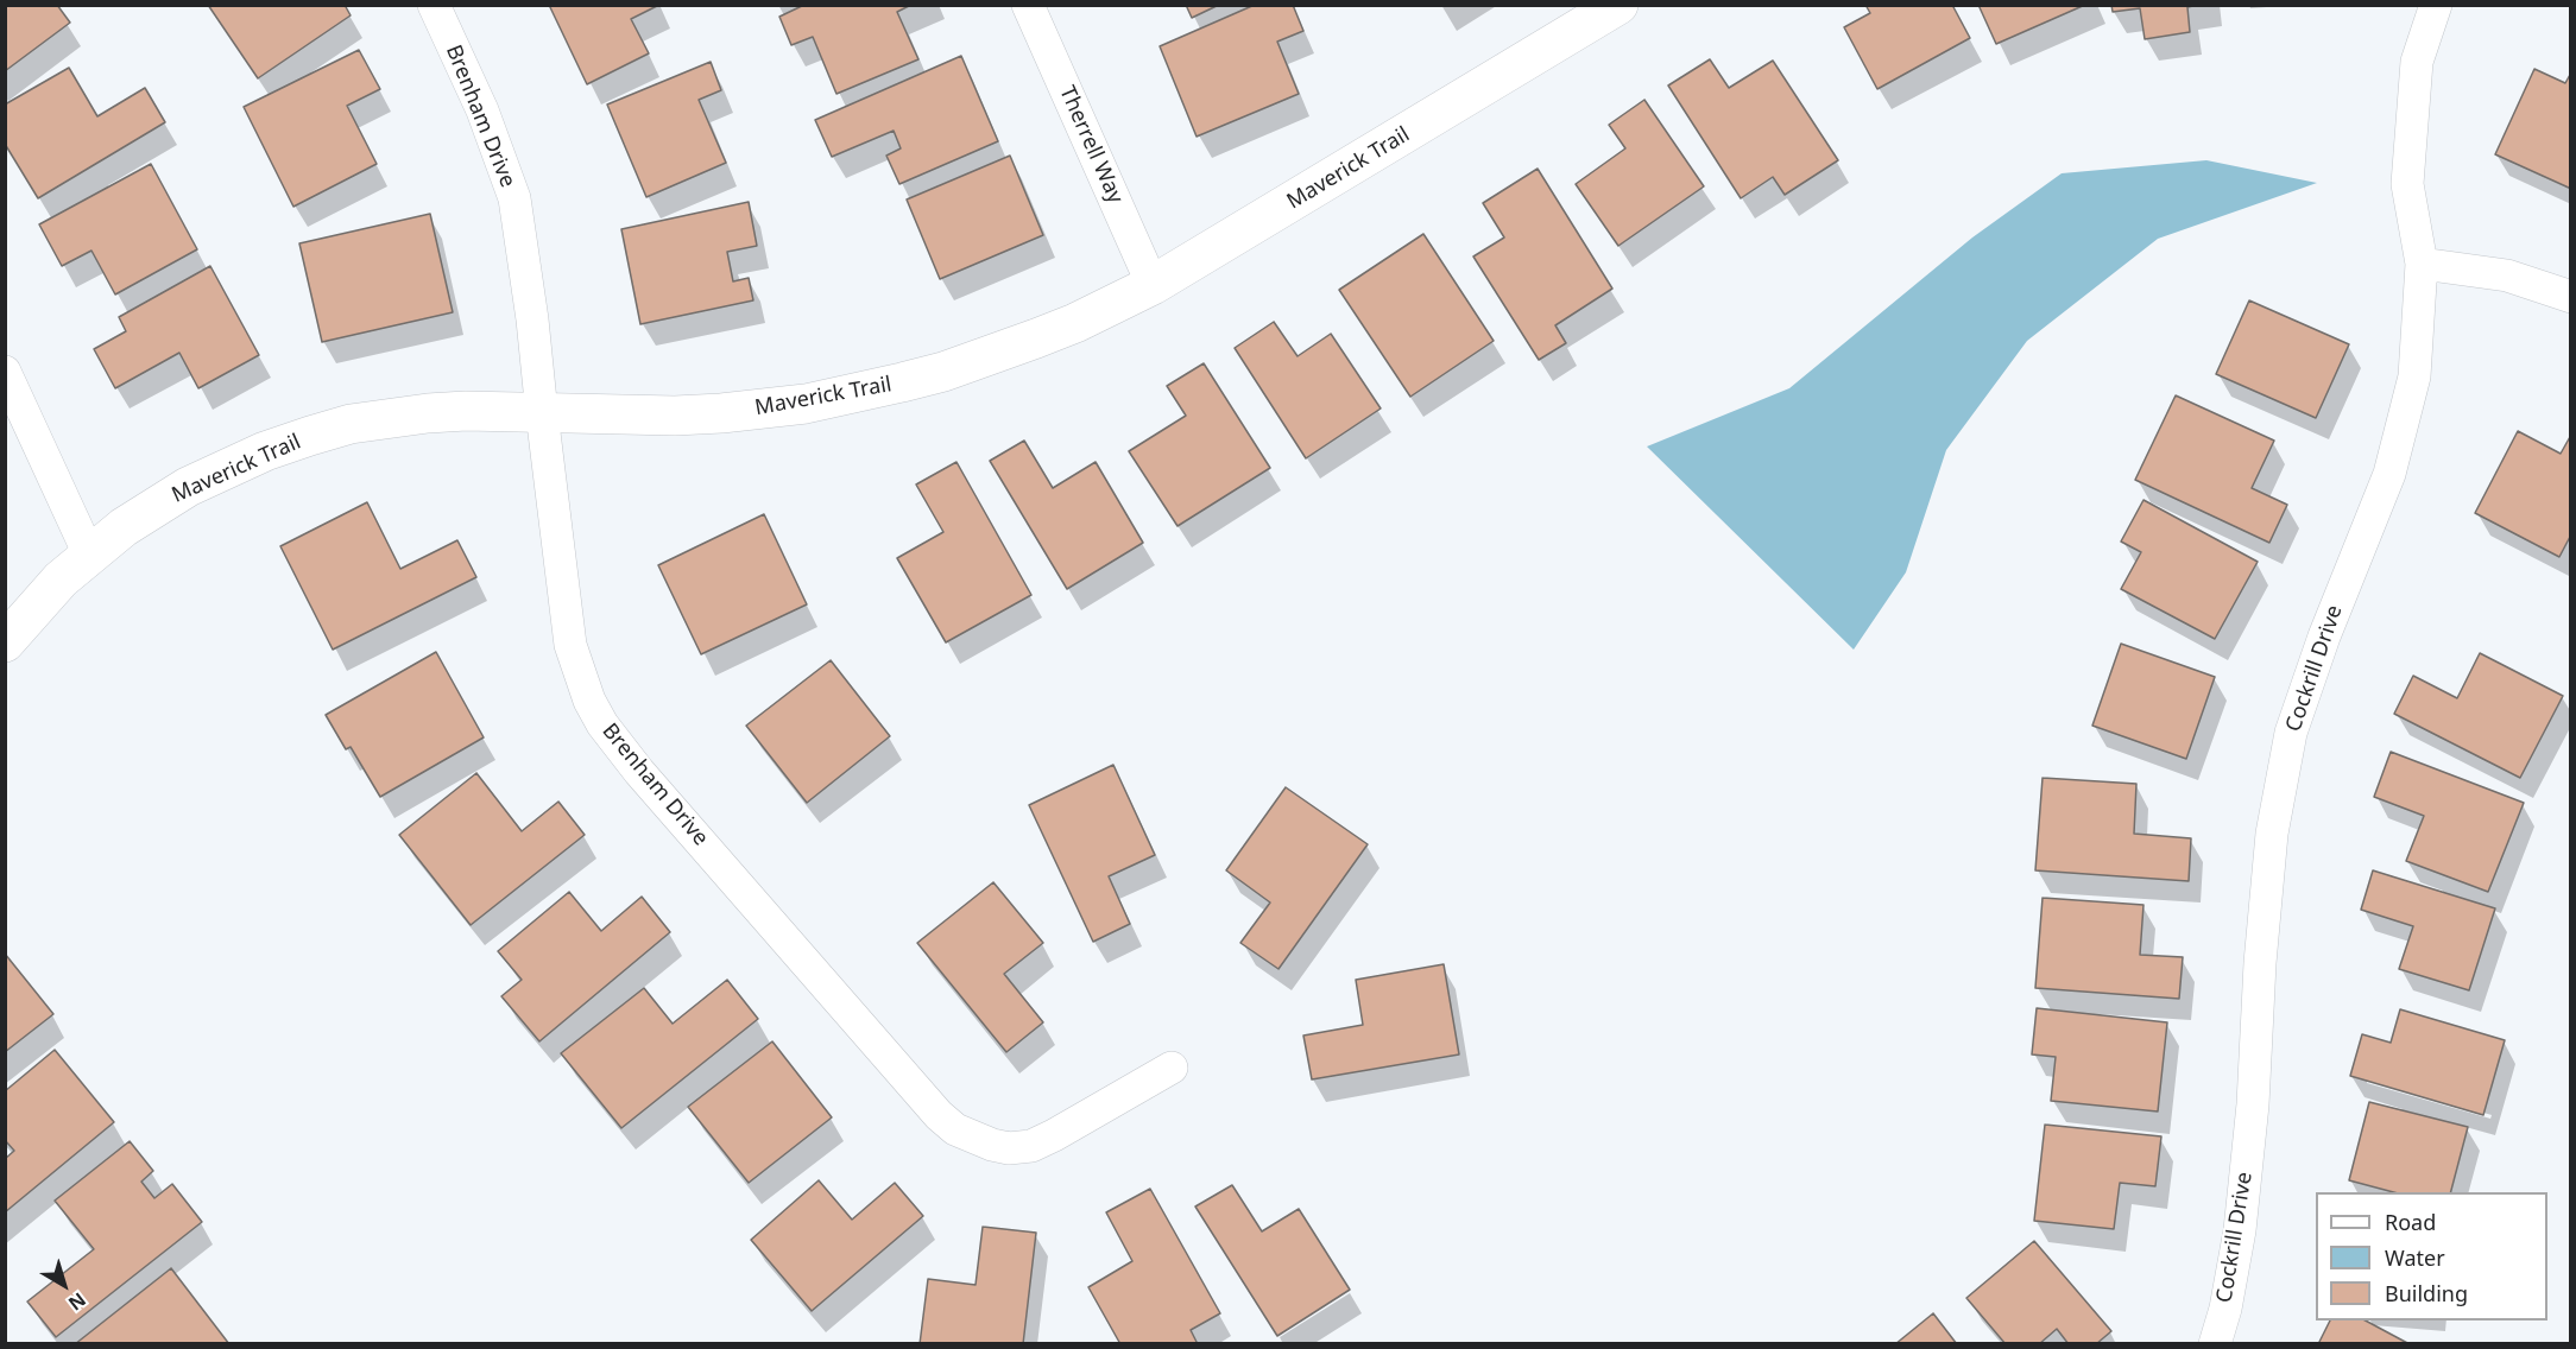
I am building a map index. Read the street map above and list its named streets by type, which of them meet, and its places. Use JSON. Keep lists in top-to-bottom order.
{
  "streets": {
    "street": [
      "Brenham Drive",
      "Therrell Way",
      "Maverick Trail",
      "Cockrill Drive"
    ]
  },
  "crossings": [
    ["Brenham Drive", "Maverick Trail"],
    ["Therrell Way", "Maverick Trail"]
  ],
  "legend": ["Road", "Water", "Building"],
  "north": "bottom right"
}
